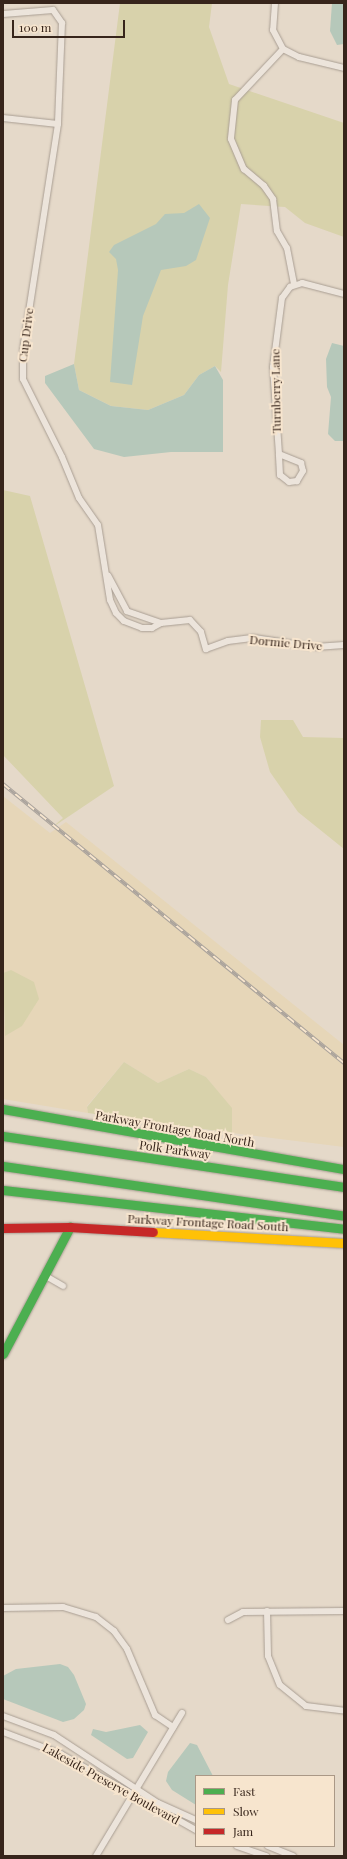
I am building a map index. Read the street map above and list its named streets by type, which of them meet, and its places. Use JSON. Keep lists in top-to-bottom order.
{
  "streets": {
    "main road": ["Parkway Frontage Road North", "Polk Parkway", "Parkway Frontage Road South"],
    "street": [
      "Cup Drive",
      "Turnberry Lane",
      "Dormie Drive",
      "Lakeside Preserve Boulevard"
    ]
  },
  "legend": ["Fast", "Slow", "Jam"],
  "scale_bar": "100 m"
}
